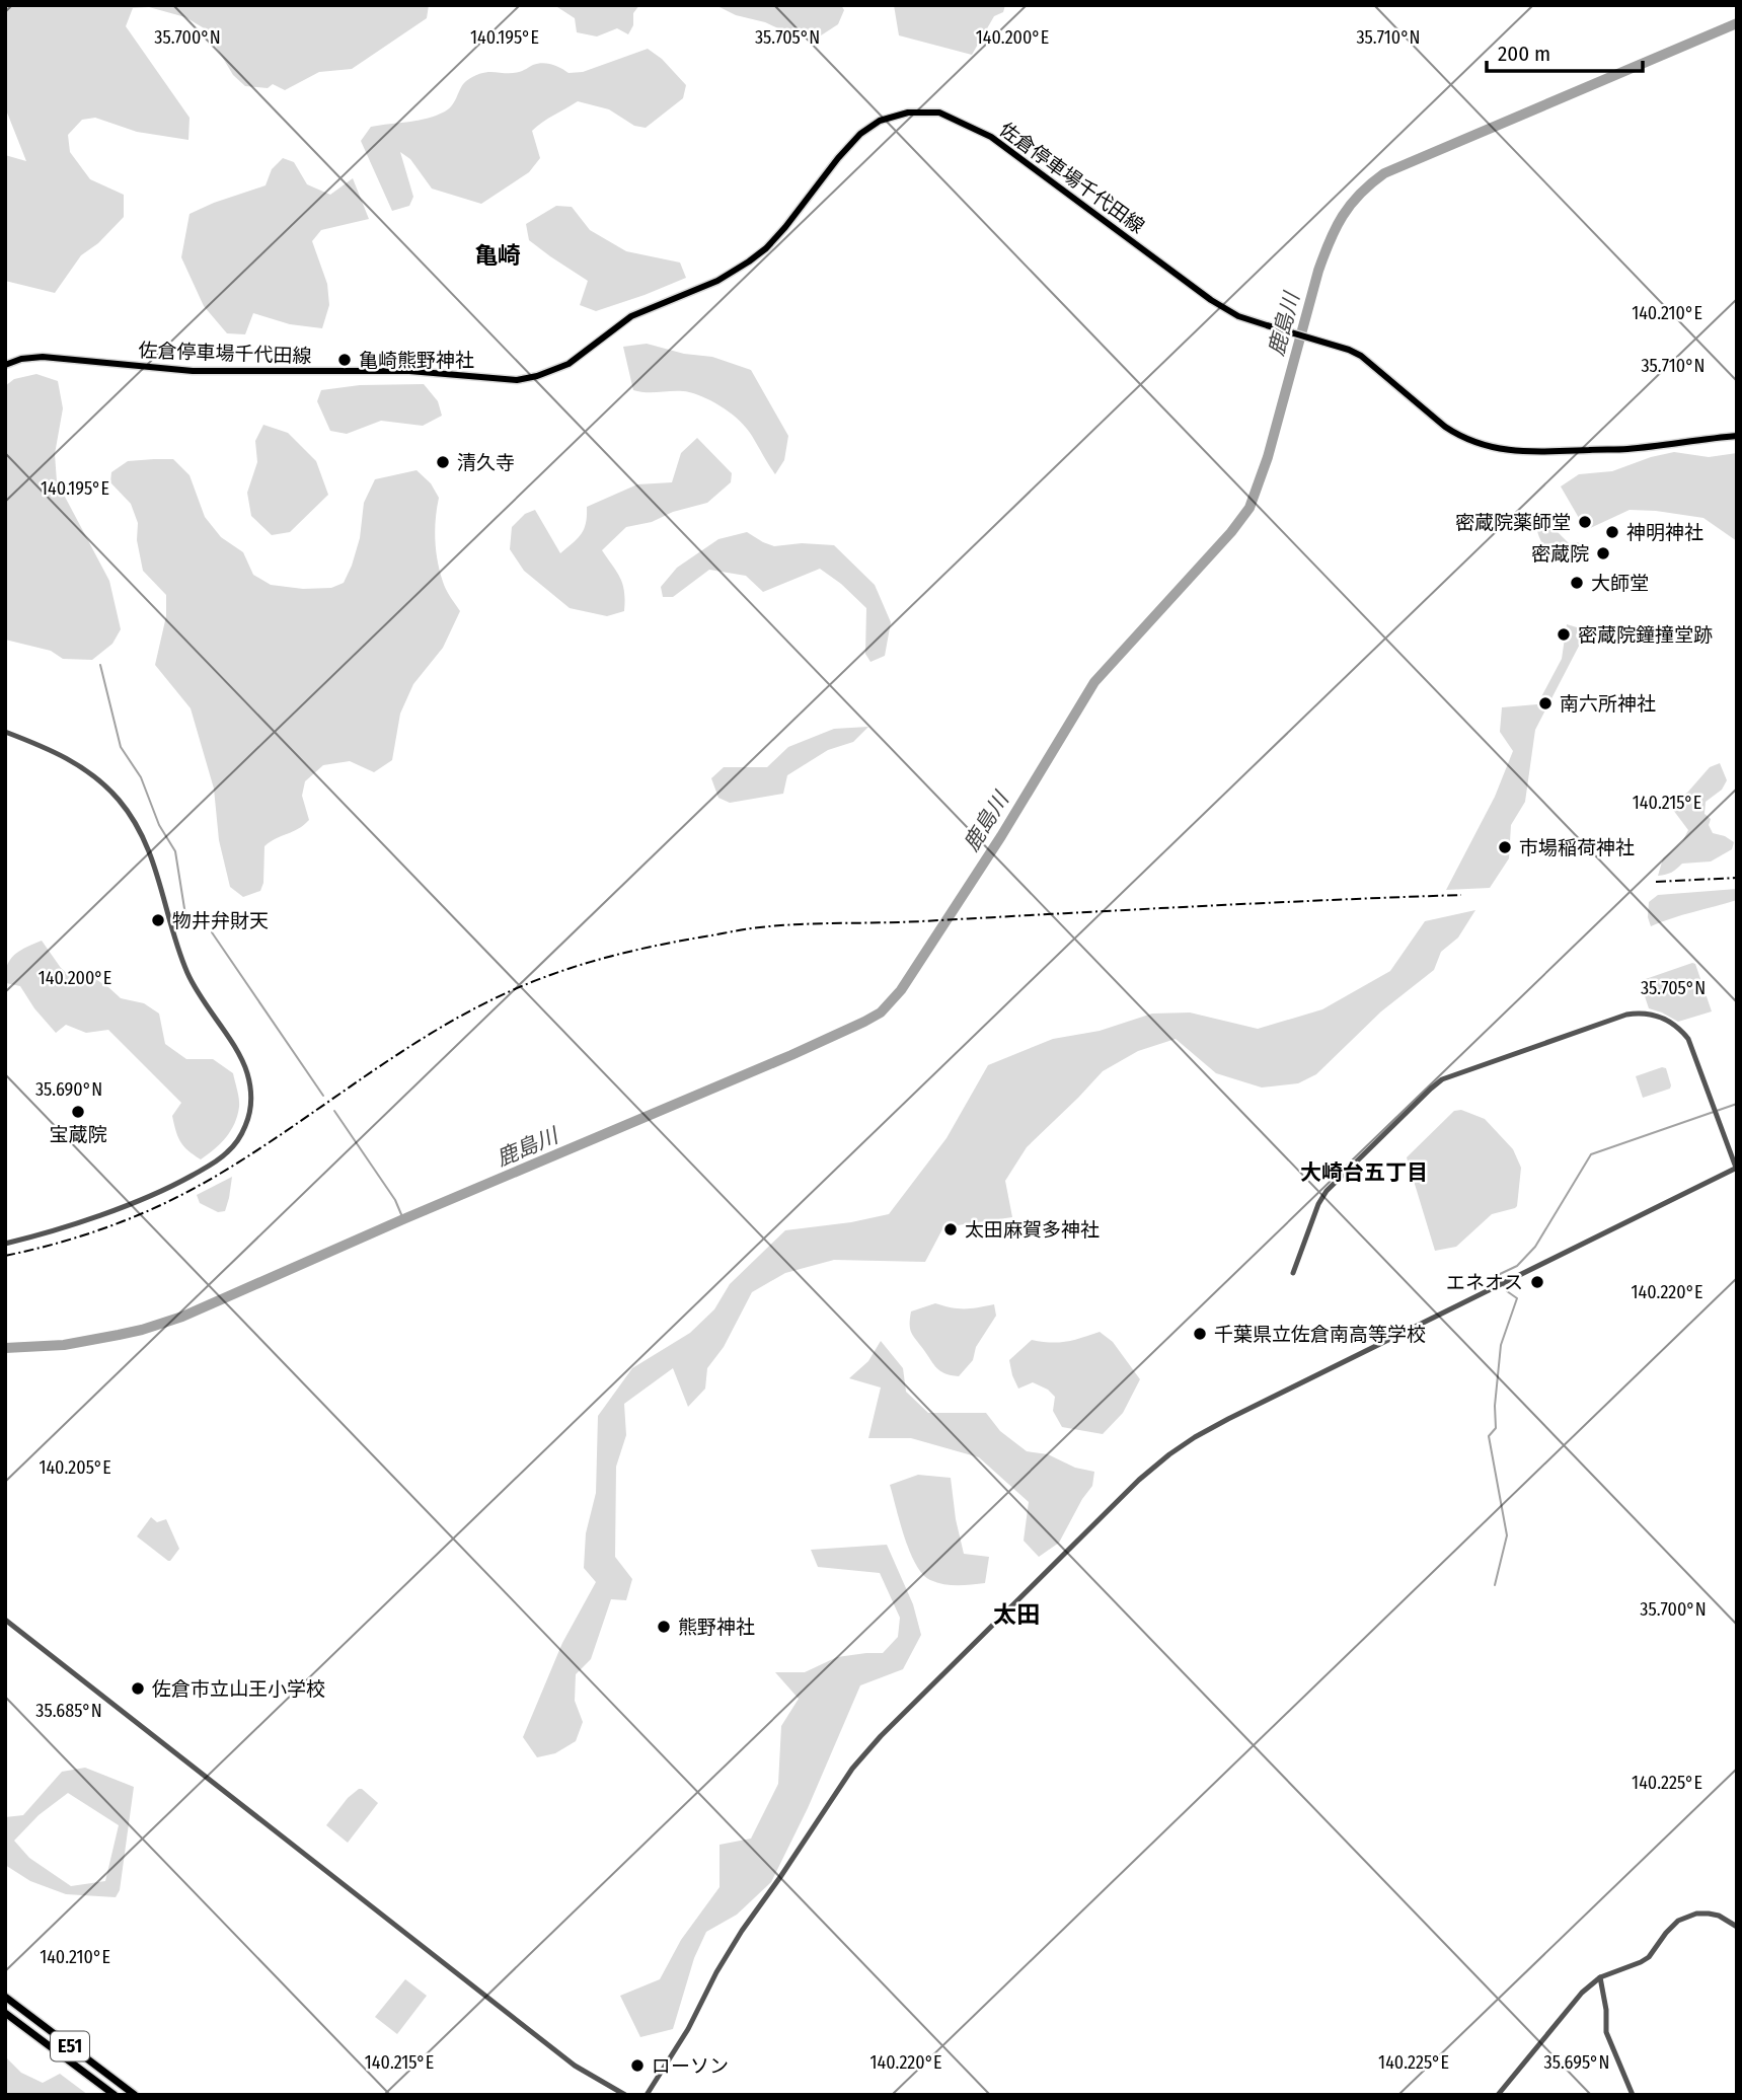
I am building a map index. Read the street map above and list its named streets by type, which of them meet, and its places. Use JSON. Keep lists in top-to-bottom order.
{
  "streets": {
    "highway": ["E51"],
    "main road": ["佐倉停車場千代田線"]
  },
  "districts": ["亀崎", "大崎台五丁目", "太田"],
  "water": ["鹿島川"],
  "places": [
    "亀崎熊野神社",
    "清久寺",
    "密蔵院薬師堂",
    "神明神社",
    "密蔵院",
    "大師堂",
    "密蔵院鐘撞堂跡",
    "南六所神社",
    "市場稲荷神社",
    "物井弁財天",
    "宝蔵院",
    "太田麻賀多神社",
    "エネオス",
    "千葉県立佐倉南高等学校",
    "熊野神社",
    "佐倉市立山王小学校",
    "ローソン"
  ],
  "scale_bar": "200 m",
  "coordinates": [
    "140.195°E",
    "140.200°E",
    "35.700°N",
    "35.705°N",
    "35.710°N",
    "140.210°E",
    "140.215°E",
    "35.690°N",
    "140.220°E",
    "140.205°E",
    "35.685°N",
    "140.225°E",
    "35.695°N"
  ]
}
